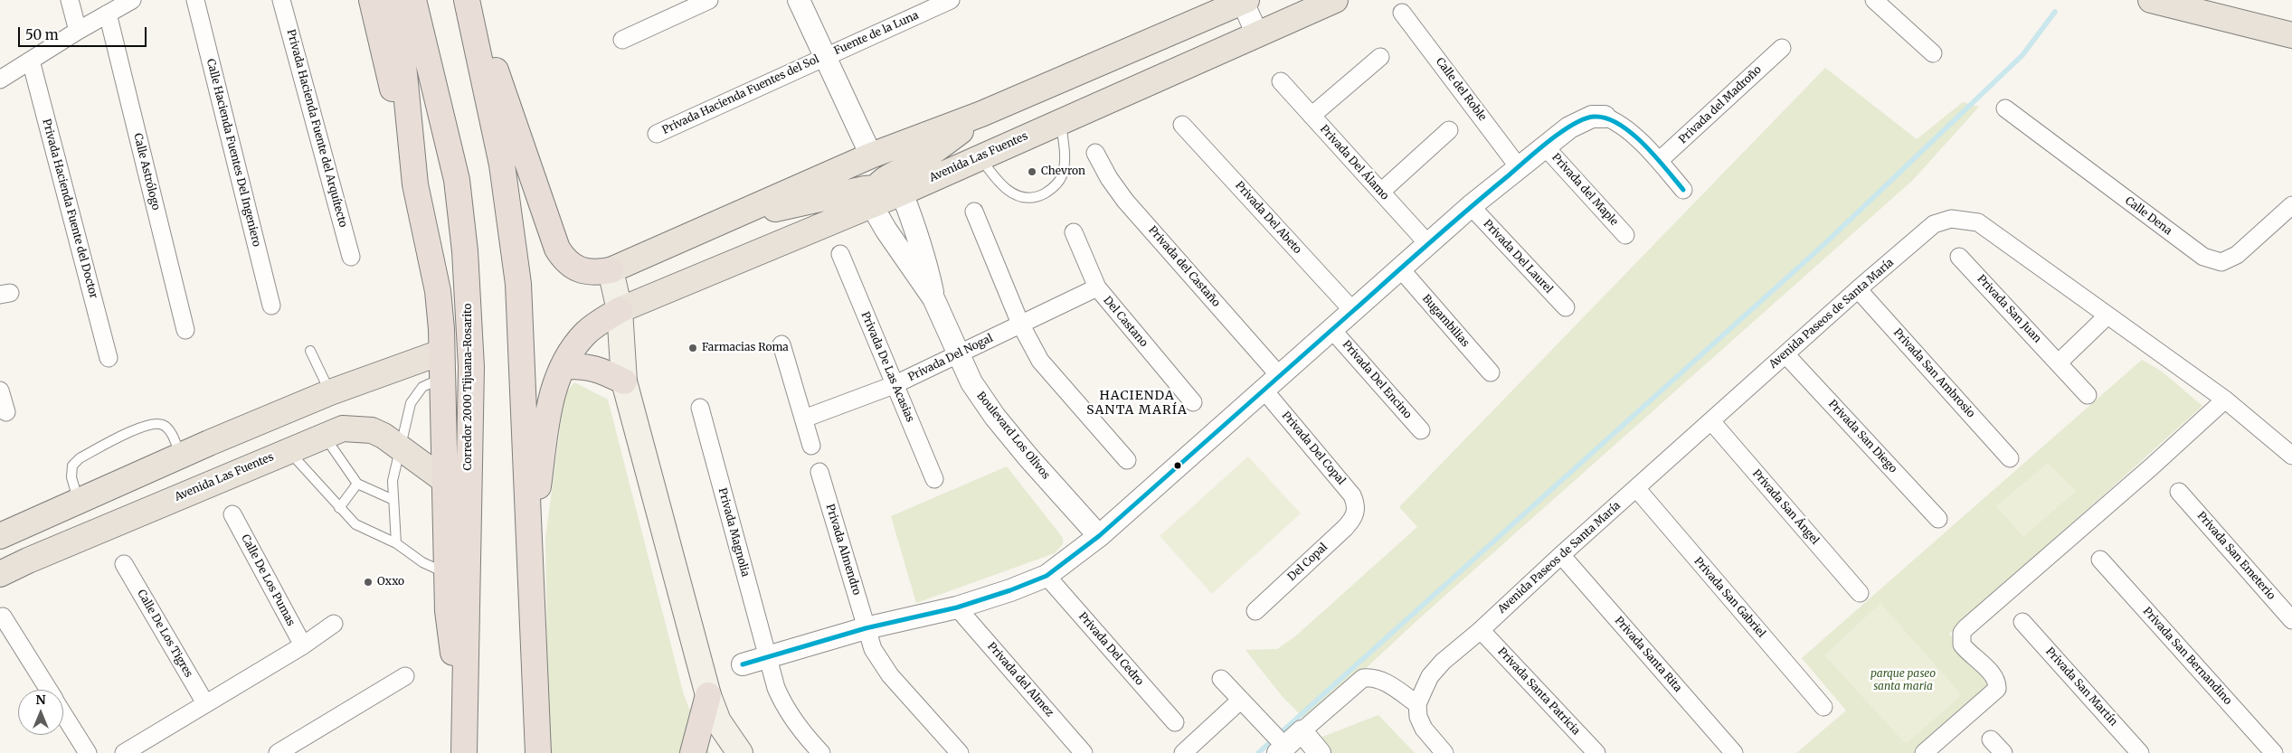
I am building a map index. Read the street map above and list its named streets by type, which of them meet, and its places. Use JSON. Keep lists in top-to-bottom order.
{
  "streets": {
    "highway": ["Corredor 2000 Tijuana-Rosarito"],
    "main road": ["Avenida Las Fuentes"],
    "street": [
      "Fuente de la Luna",
      "Calle del Roble",
      "Privada Hacienda Fuentes del Sol",
      "Privada del Madroño",
      "Privada Hacienda Fuente del Arquítecto",
      "Calle Hacienda Fuentes Del Ingeniero",
      "Privada Del Álamo",
      "Calle Astrólogo",
      "Privada del Maple",
      "Privada Hacienda Fuente del Doctor",
      "Calle Dena",
      "Privada Del Abeto",
      "Privada Del Laurel",
      "Privada del Castaño",
      "Privada San Juan",
      "Avenida Paseos de Santa María",
      "Bugambilias",
      "Del Castano",
      "Privada Del Nogal",
      "Privada De Las Acasias",
      "Privada San Ambrosio",
      "Privada Del Encino",
      "Boulevard Los Olivos",
      "Privada San Diego",
      "Privada Del Copal",
      "Privada San Ángel",
      "Privada Magnolia",
      "Privada Almendro",
      "Privada San Emeterio",
      "Del Copal",
      "Calle De Los Pumas",
      "Privada San Gabriel",
      "Calle De Los Tigres",
      "Privada Del Cedro",
      "Privada Santa Rita",
      "Privada San Bernandino",
      "Privada del Almez",
      "Privada San Martín",
      "Privada Santa Patricia"
    ]
  },
  "crossings": [
    ["Fuente de la Luna", "Privada Hacienda Fuentes del Sol"],
    ["Avenida Las Fuentes", "Boulevard Los Olivos"],
    ["Privada del Castaño", "Privada Del Copal"],
    ["Avenida Paseos de Santa María", "Privada San Ambrosio"],
    ["Avenida Paseos de Santa María", "Privada San Diego"],
    ["Avenida Paseos de Santa María", "Privada San Ángel"],
    ["Avenida Paseos de Santa María", "Privada San Gabriel"],
    ["Avenida Paseos de Santa María", "Privada Santa Rita"],
    ["Avenida Paseos de Santa María", "Privada Santa Patricia"],
    ["Del Castano", "Privada Del Nogal"],
    ["Privada Del Nogal", "Privada De Las Acasias"],
    ["Privada Del Nogal", "Boulevard Los Olivos"],
    ["Privada Del Copal", "Del Copal"]
  ],
  "districts": ["HACIENDA SANTA MARÍA"],
  "parks": ["parque paseo santa maria"],
  "places": ["Chevron", "Farmacias Roma", "Oxxo"],
  "scale_bar": "50 m",
  "north": "top"
}
